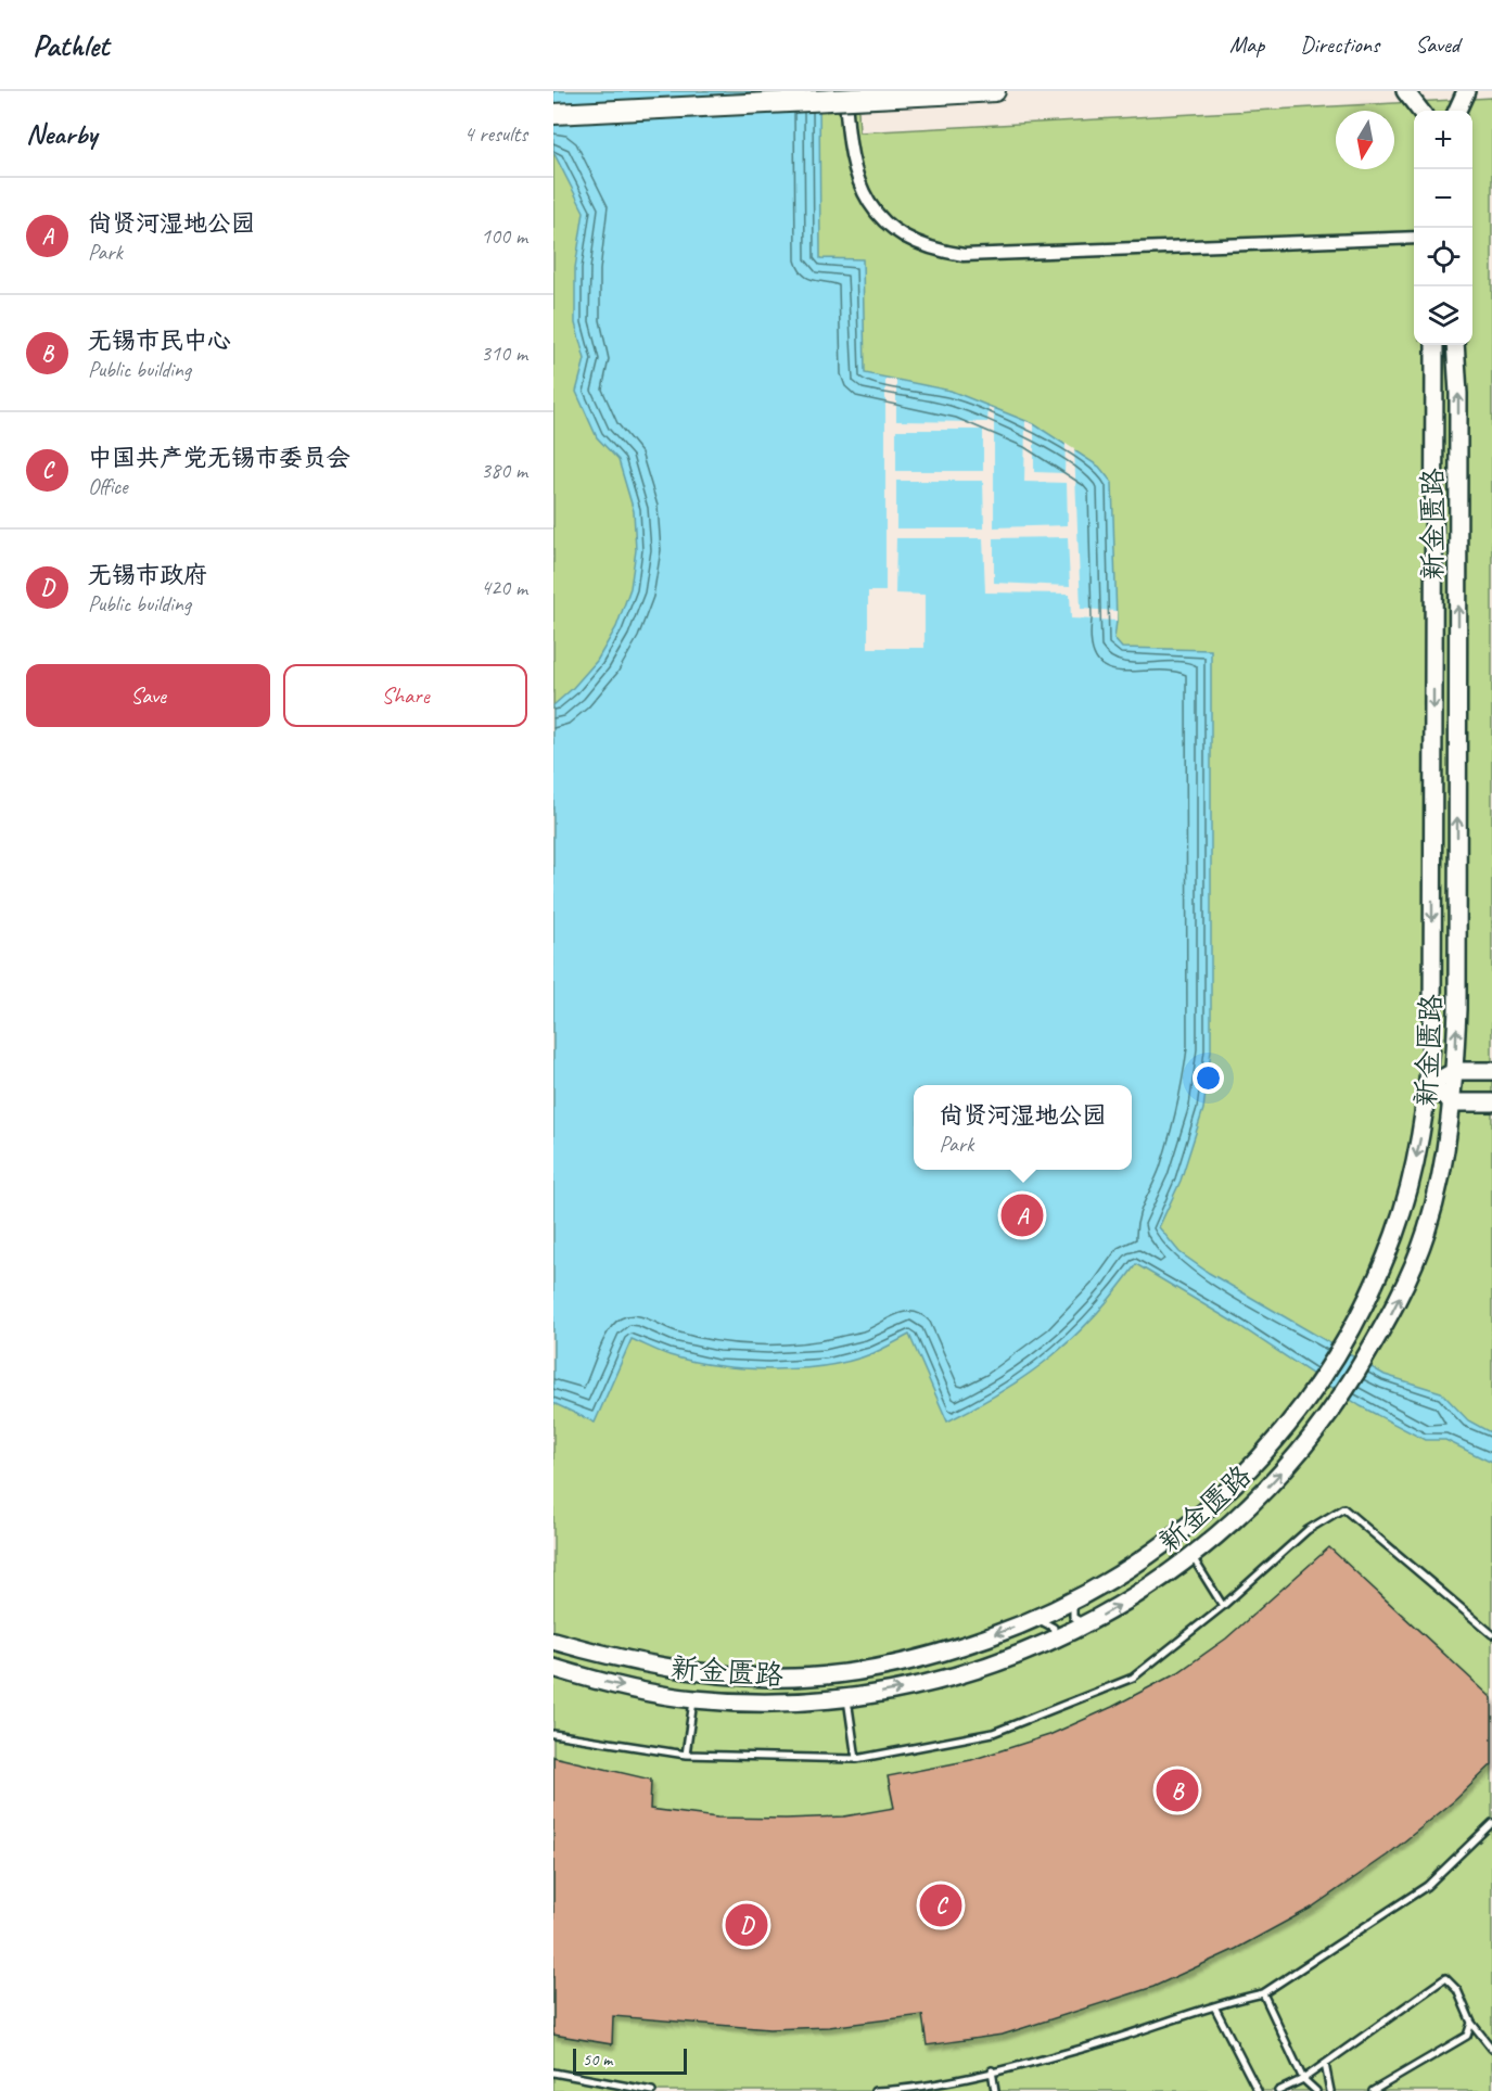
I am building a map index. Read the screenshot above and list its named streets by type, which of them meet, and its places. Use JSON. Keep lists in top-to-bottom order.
{
  "streets": {
    "street": ["新金匮路"]
  },
  "scale_bar": "50 m",
  "north": "bottom",
  "page": {
    "header": "Pathlet",
    "nav": ["Map", "Directions", "Saved"],
    "heading": ["Nearby", "4 results"],
    "map_buttons": ["+", "−"],
    "list": [
      {
        "mark": "A",
        "name": "尚贤河湿地公园",
        "note": "Park",
        "value": "100 m"
      },
      {
        "mark": "B",
        "name": "无锡市民中心",
        "note": "Public building",
        "value": "310 m"
      },
      {
        "mark": "C",
        "name": "中国共产党无锡市委员会",
        "note": "Office",
        "value": "380 m"
      },
      {
        "mark": "D",
        "name": "无锡市政府",
        "note": "Public building",
        "value": "420 m"
      }
    ],
    "buttons": ["Save", "Share"],
    "popup": ["尚贤河湿地公园", "Park"],
    "pins": [
      "A",
      "B",
      "C",
      "D"
    ],
    "scale": "50 m"
  }
}
